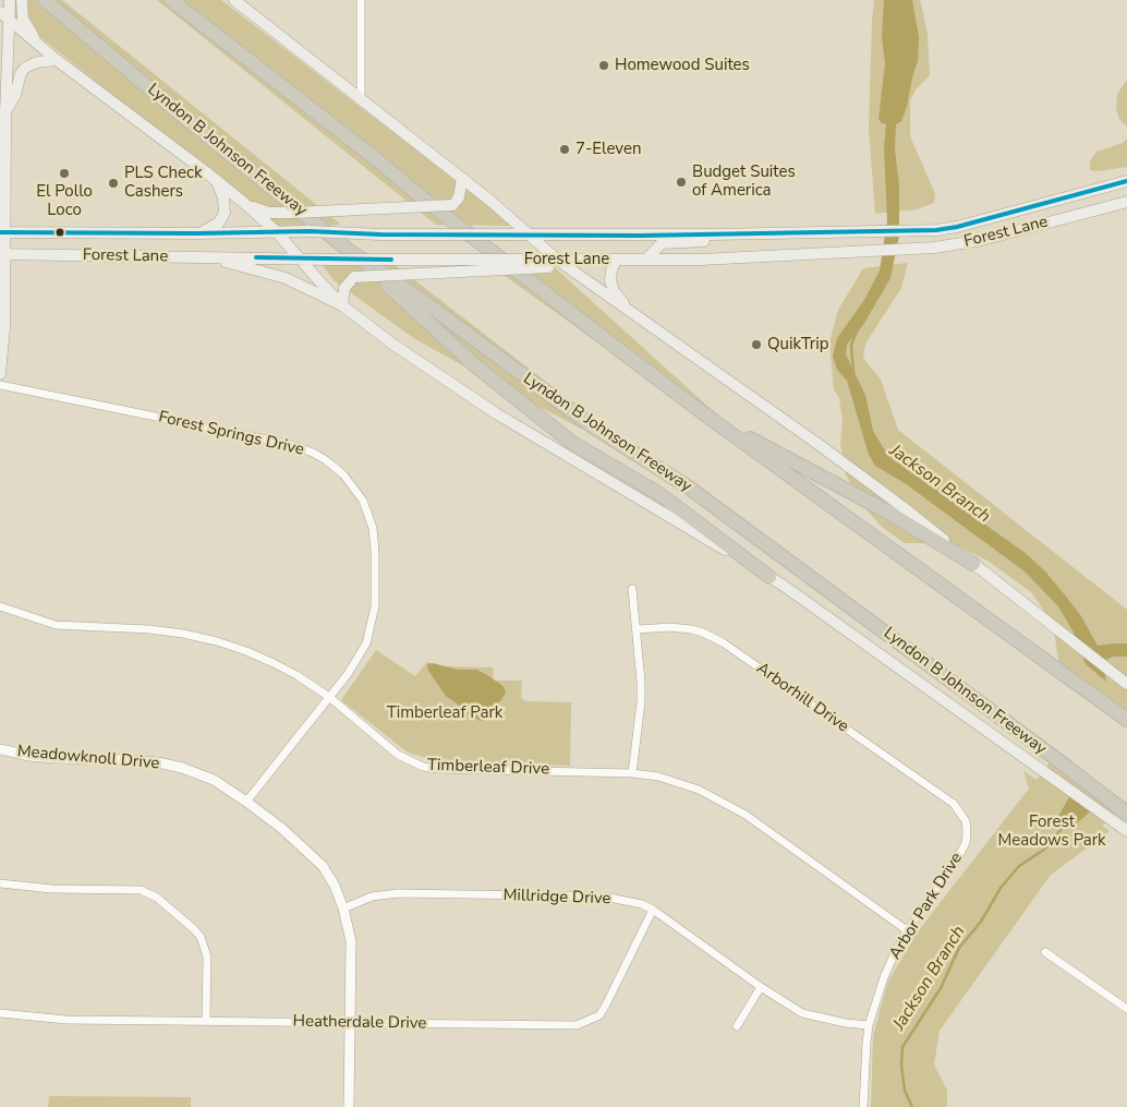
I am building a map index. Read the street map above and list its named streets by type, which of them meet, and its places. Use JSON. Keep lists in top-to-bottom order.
{
  "streets": {
    "highway": ["Lyndon B Johnson Freeway"],
    "main road": ["Forest Lane"],
    "street": [
      "Forest Springs Drive",
      "Arborhill Drive",
      "Meadowknoll Drive",
      "Timberleaf Drive",
      "Millridge Drive",
      "Arbor Park Drive",
      "Heatherdale Drive"
    ]
  },
  "crossings": [
    ["Lyndon B Johnson Freeway", "Forest Lane"],
    ["Forest Springs Drive", "Meadowknoll Drive"],
    ["Forest Springs Drive", "Timberleaf Drive"],
    ["Arborhill Drive", "Arbor Park Drive"],
    ["Meadowknoll Drive", "Millridge Drive"],
    ["Meadowknoll Drive", "Heatherdale Drive"],
    ["Timberleaf Drive", "Arbor Park Drive"],
    ["Millridge Drive", "Arbor Park Drive"],
    ["Millridge Drive", "Heatherdale Drive"]
  ],
  "water": ["Jackson Branch"],
  "parks": ["Timberleaf Park", "Forest Meadows Park"],
  "places": [
    "Homewood Suites",
    "7-Eleven",
    "El Pollo Loco",
    "Budget Suites of America",
    "PLS Check Cashers",
    "QuikTrip"
  ]
}
